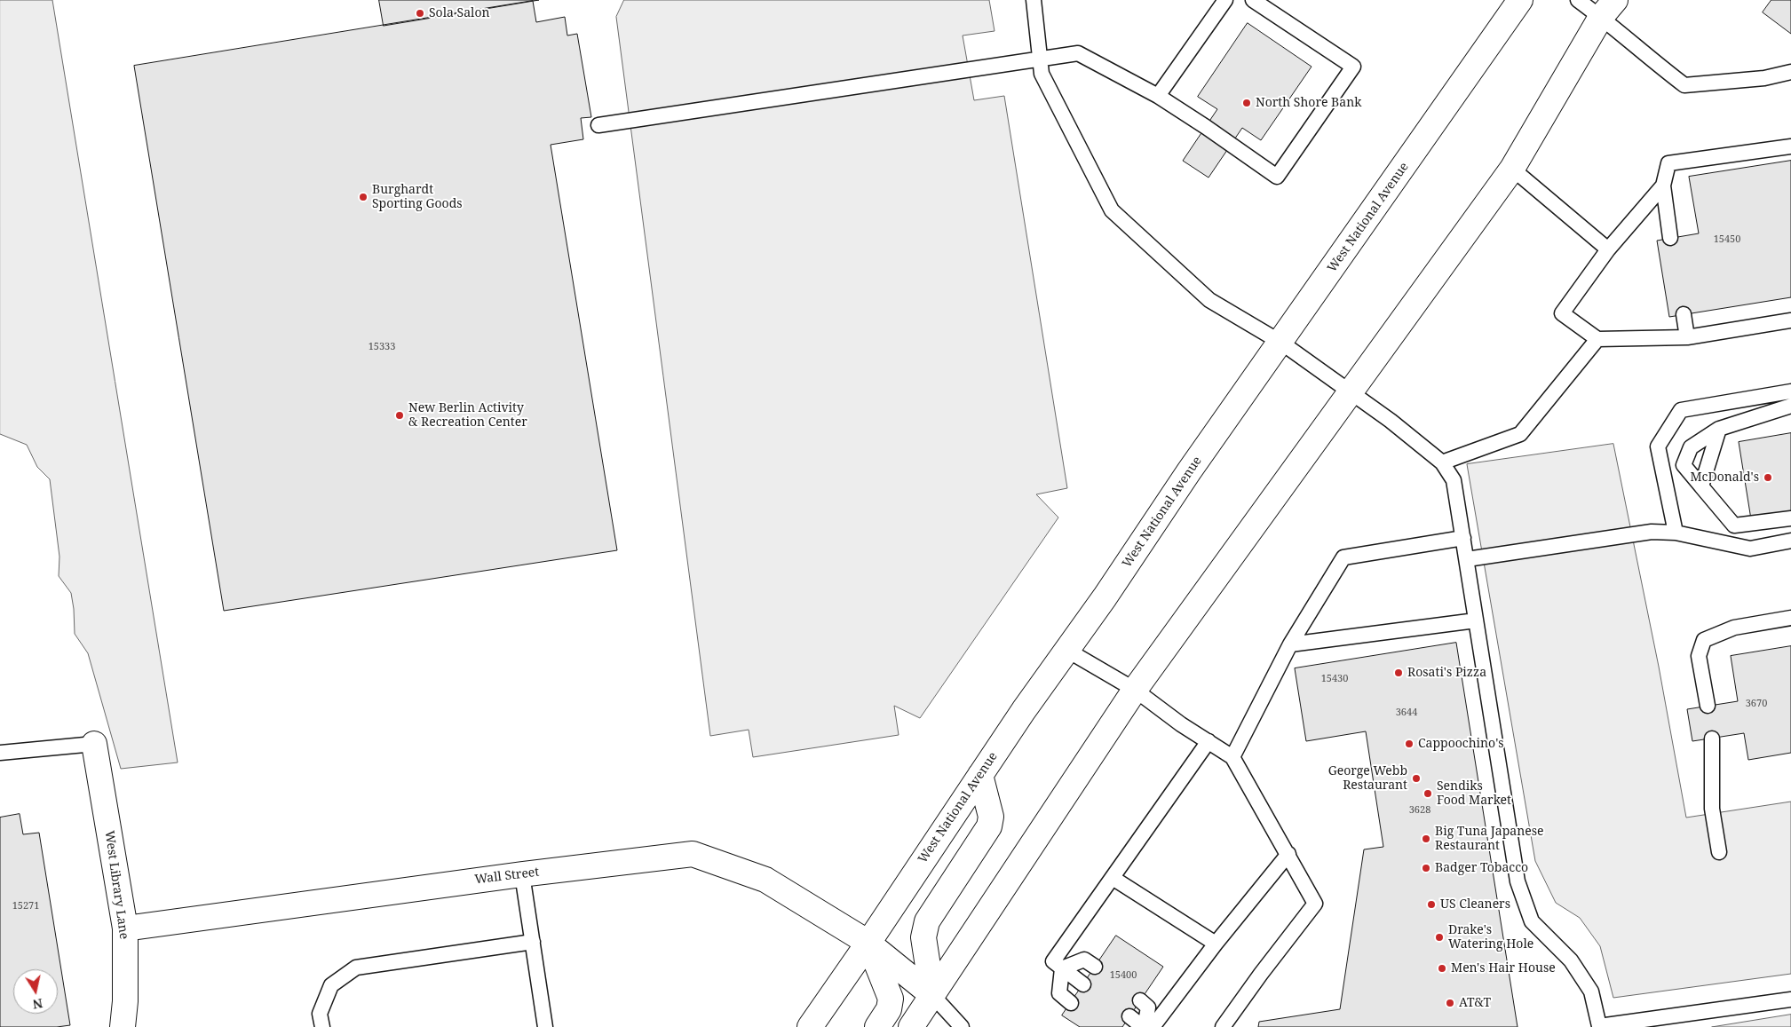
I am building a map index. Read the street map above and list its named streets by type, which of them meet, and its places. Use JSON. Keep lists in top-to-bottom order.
{
  "streets": {
    "main road": ["West National Avenue", "Wall Street", "West Library Lane"]
  },
  "crossings": [
    ["West National Avenue", "Wall Street"],
    ["Wall Street", "West Library Lane"]
  ],
  "places": [
    "Sola Salon",
    "North Shore Bank",
    "Burghardt Sporting Goods",
    "New Berlin Activity & Recreation Center",
    "McDonald's",
    "Rosati's Pizza",
    "Cappoochino's",
    "George Webb Restaurant",
    "Sendiks Food Market",
    "Big Tuna Japanese Restaurant",
    "Badger Tobacco",
    "US Cleaners",
    "Drake's Watering Hole",
    "Men's Hair House",
    "AT&T"
  ],
  "house_numbers": [
    "15450",
    "15333",
    "15430",
    "3670",
    "3644",
    "3628",
    "15271",
    "15400"
  ],
  "north": "bottom"
}
